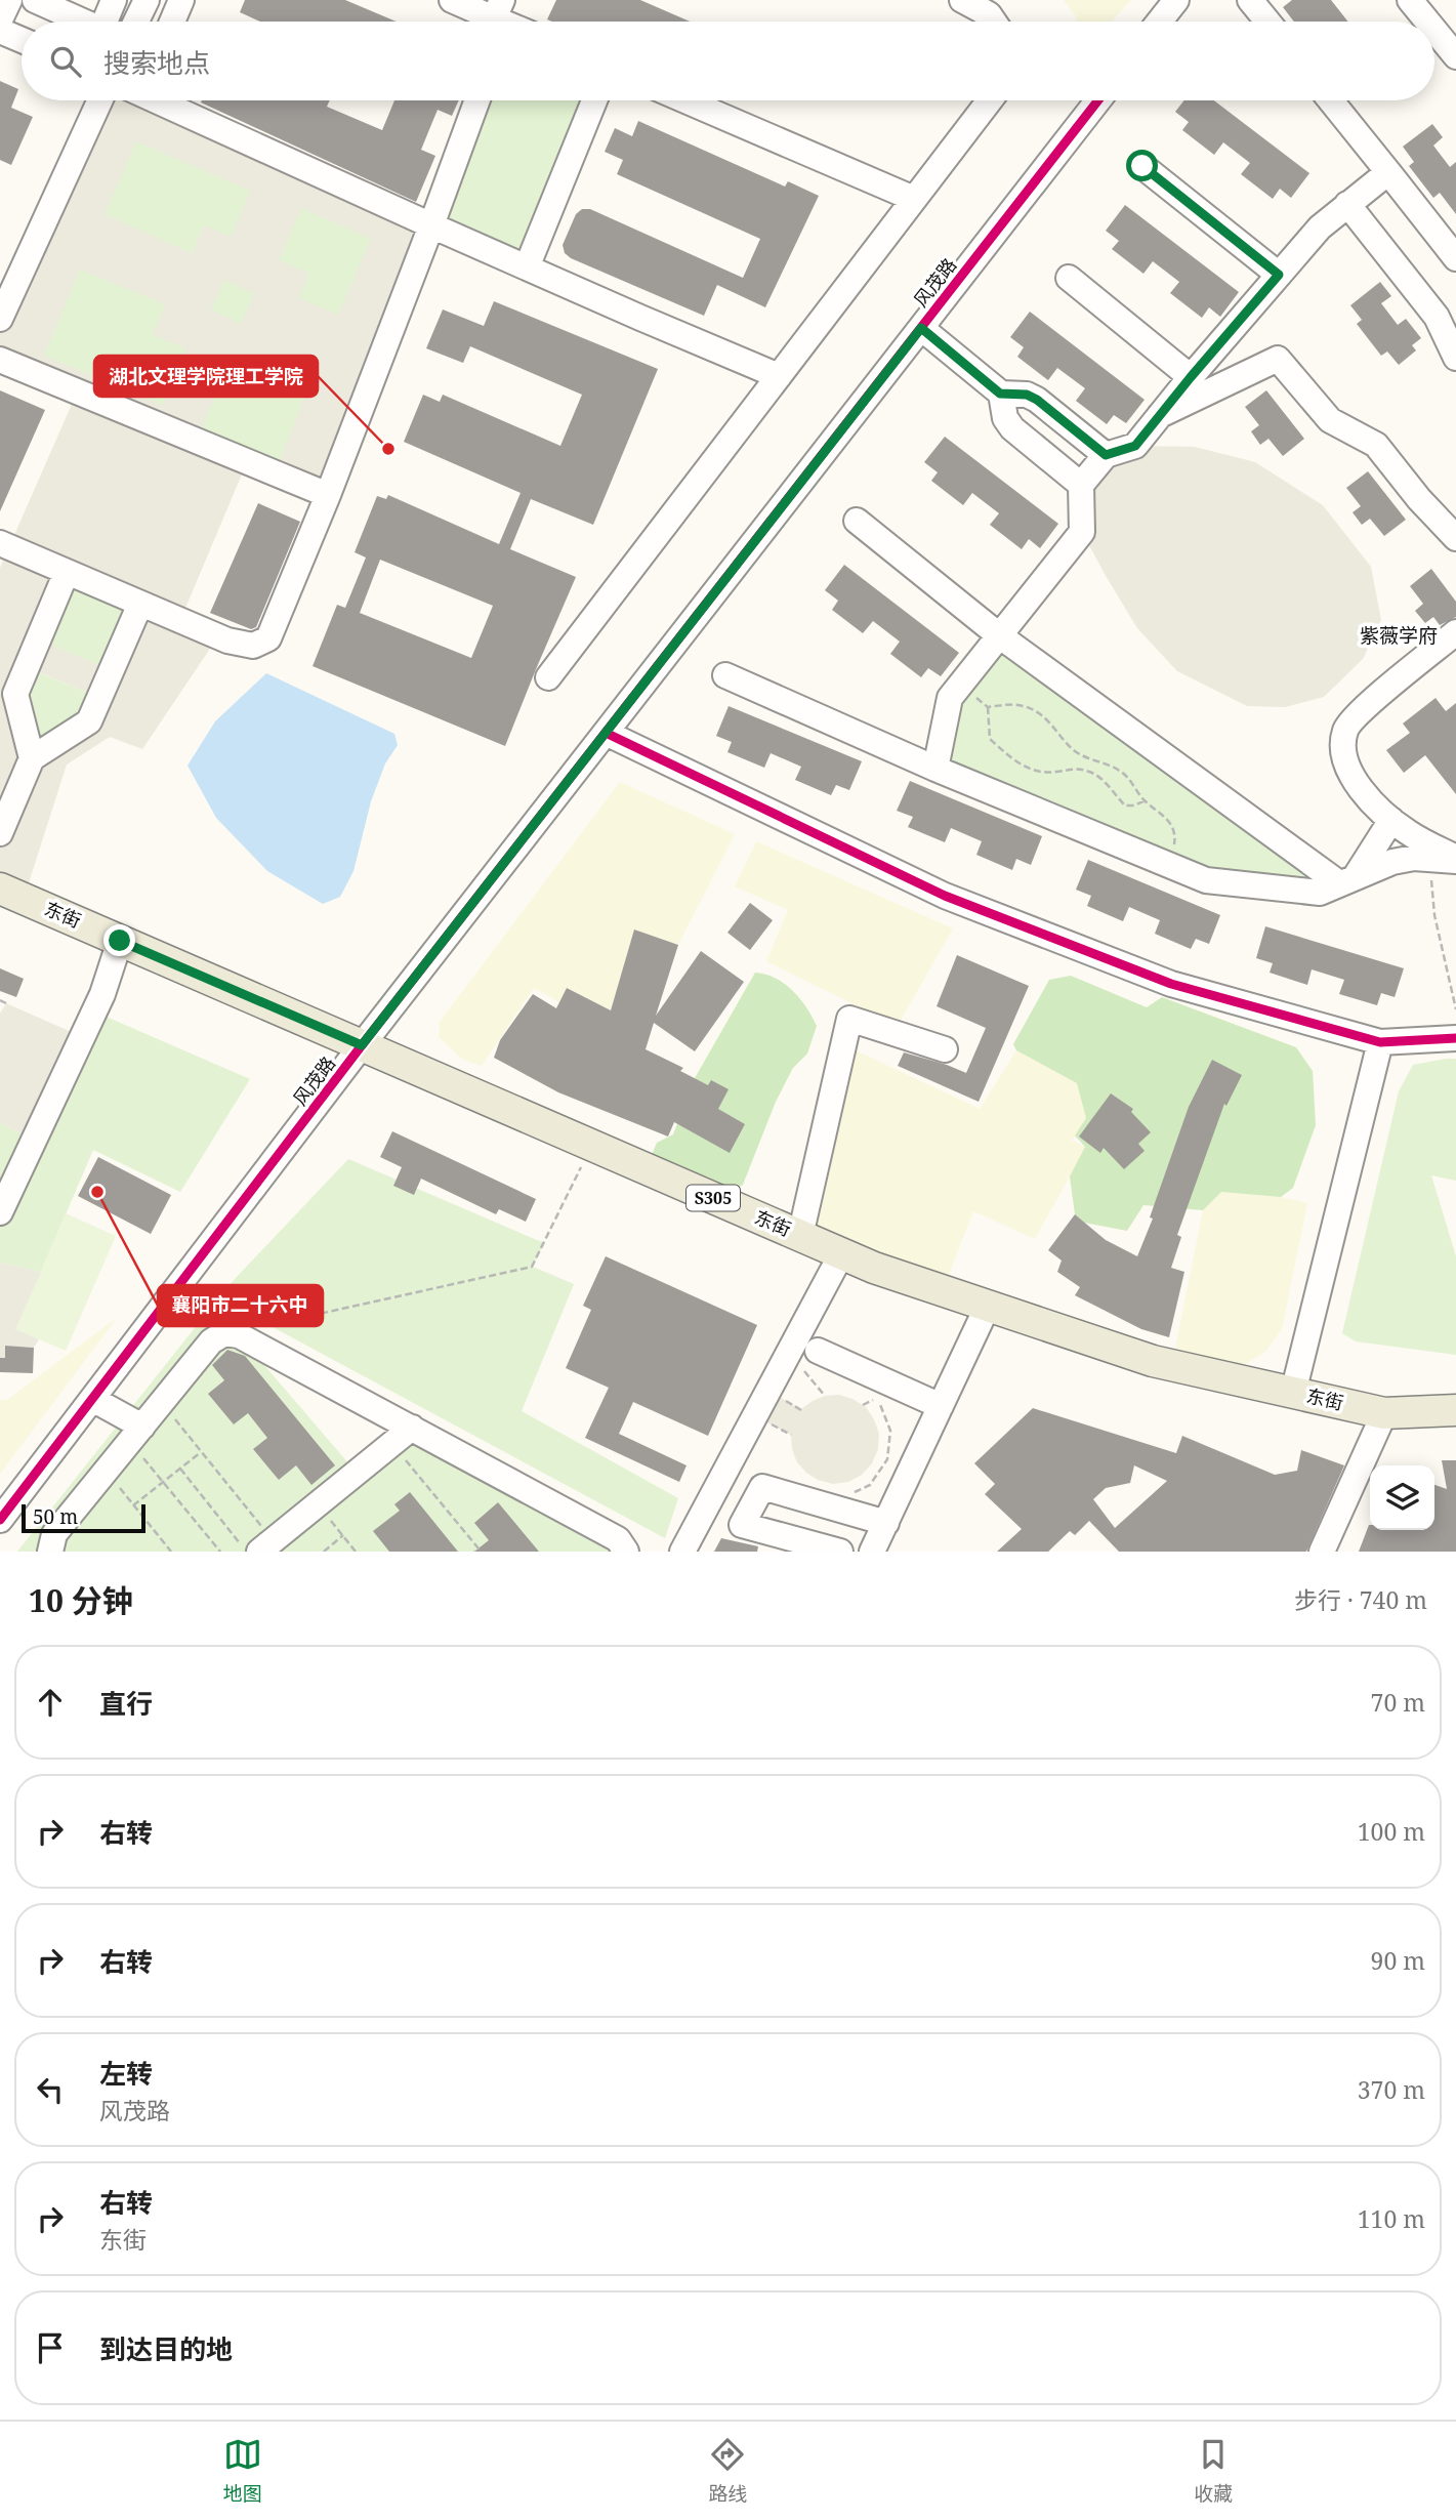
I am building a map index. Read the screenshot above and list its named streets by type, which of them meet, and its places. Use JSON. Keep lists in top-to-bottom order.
{
  "streets": {
    "main road": ["东街", "S305"],
    "street": ["风茂路"]
  },
  "crossings": [
    ["风茂路", "东街"]
  ],
  "districts": ["紫薇学府"],
  "places": ["湖北文理学院理工学院", "襄阳市二十六中"],
  "scale_bar": "50 m",
  "page": {
    "search": "搜索地点",
    "scale": "50 m",
    "heading": ["10 分钟", "步行 · 740 m"],
    "list": [
      ["直行", "70 m"],
      ["右转", "100 m"],
      ["右转", "90 m"],
      ["左转", "风茂路", "370 m"],
      ["右转", "东街", "110 m"],
      "到达目的地"
    ],
    "nav": ["地图", "路线", "收藏"]
  }
}
